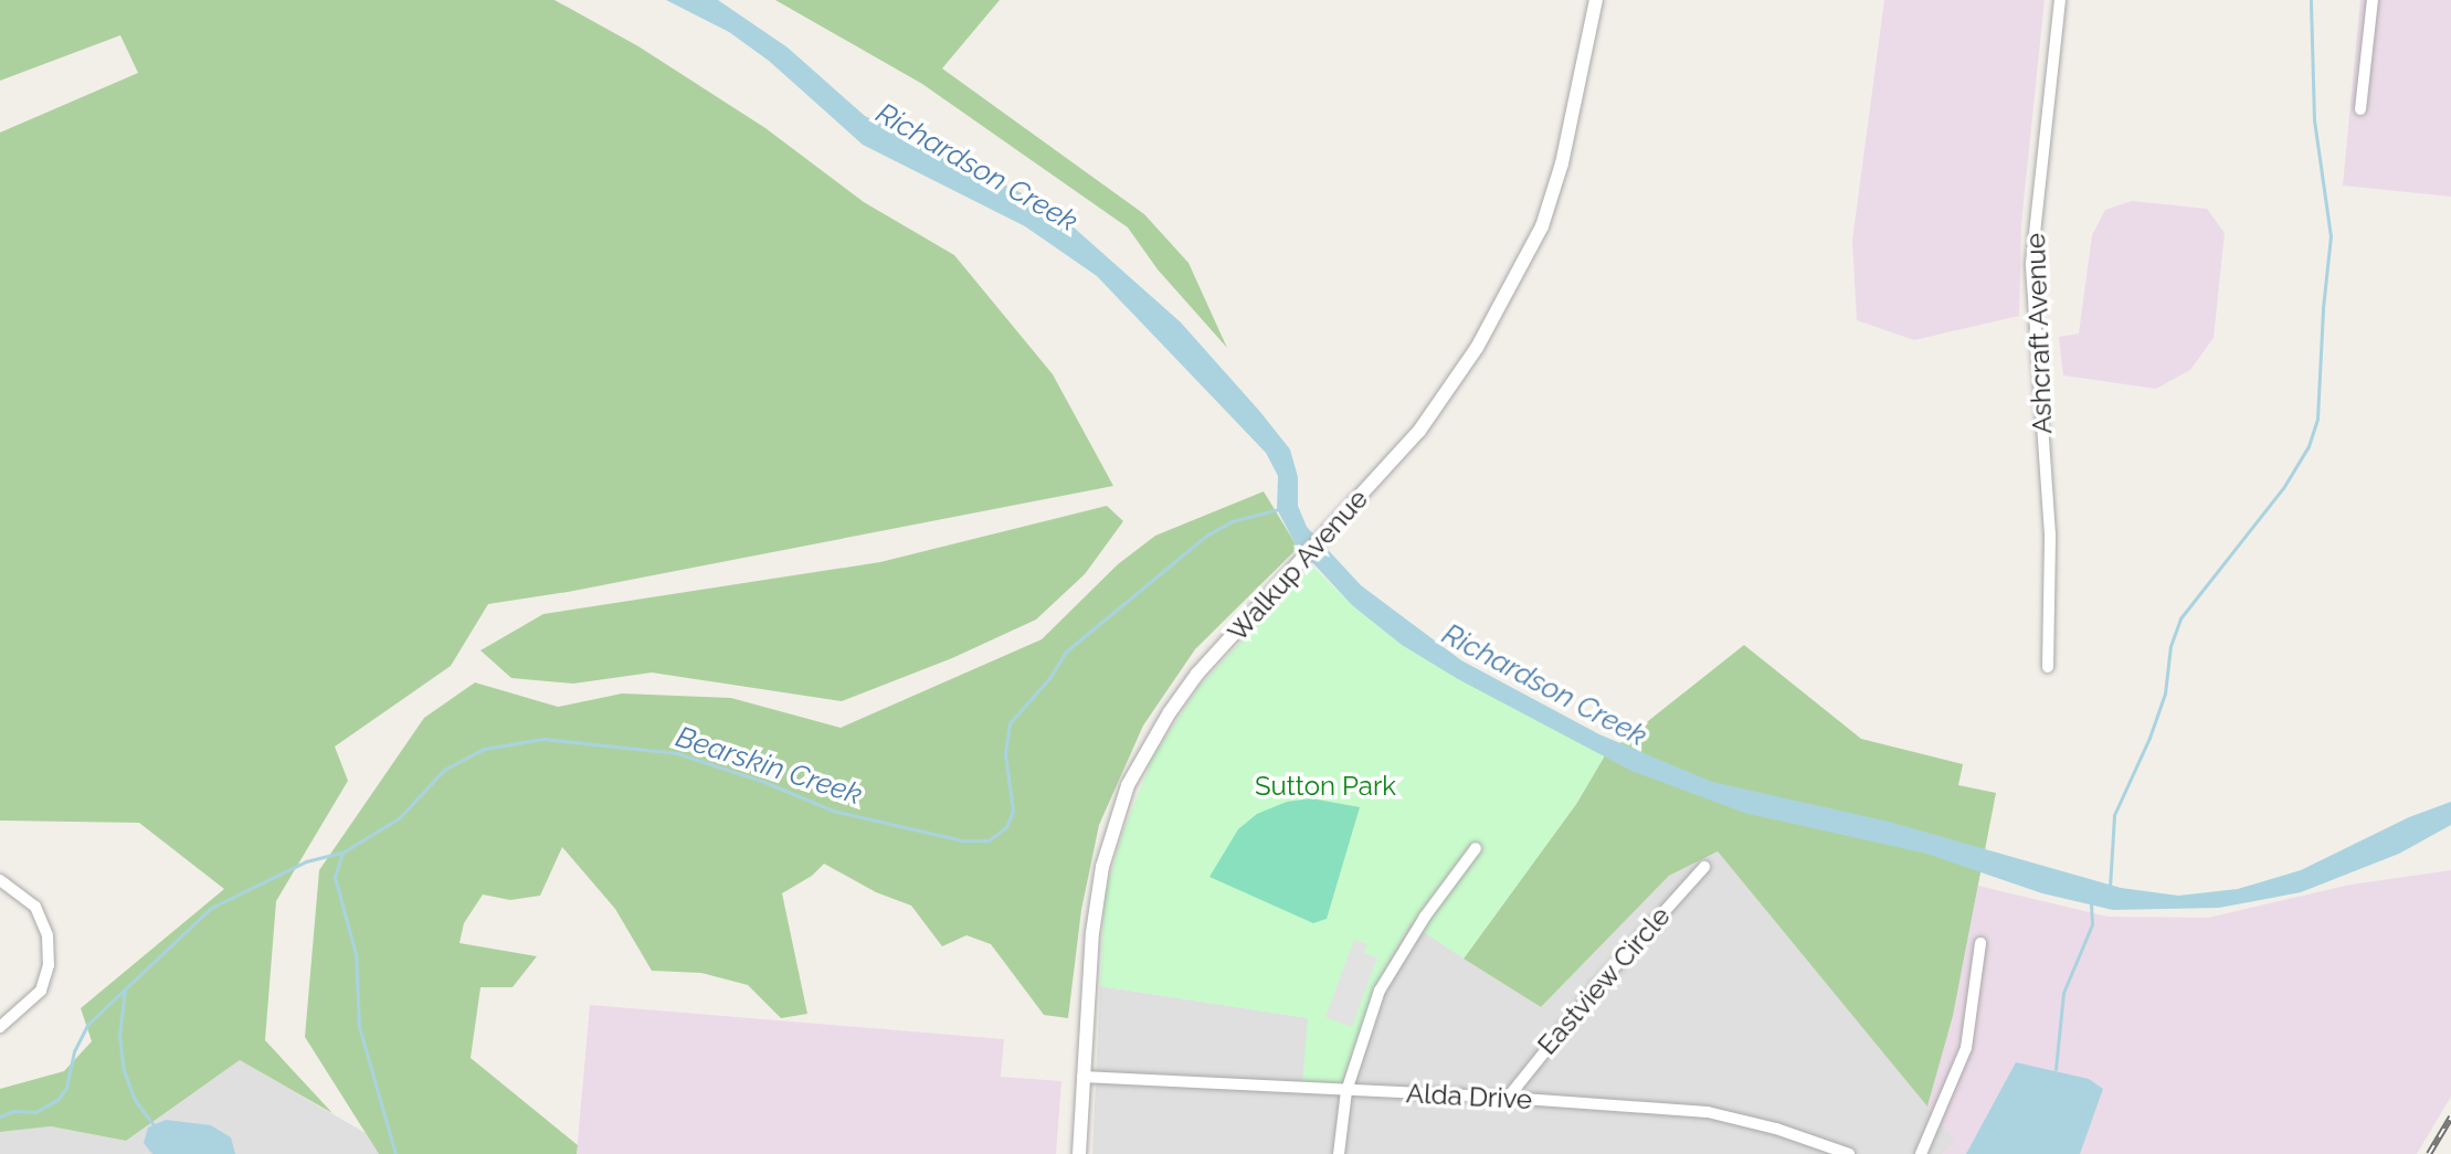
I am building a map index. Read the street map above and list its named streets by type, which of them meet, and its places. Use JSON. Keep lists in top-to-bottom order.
{
  "streets": {
    "street": [
      "Ashcraft Avenue",
      "Walkup Avenue",
      "Eastview Circle",
      "Alda Drive"
    ]
  },
  "crossings": [
    ["Walkup Avenue", "Alda Drive"],
    ["Eastview Circle", "Alda Drive"]
  ],
  "water": ["Richardson Creek", "Bearskin Creek"],
  "parks": ["Sutton Park"]
}
